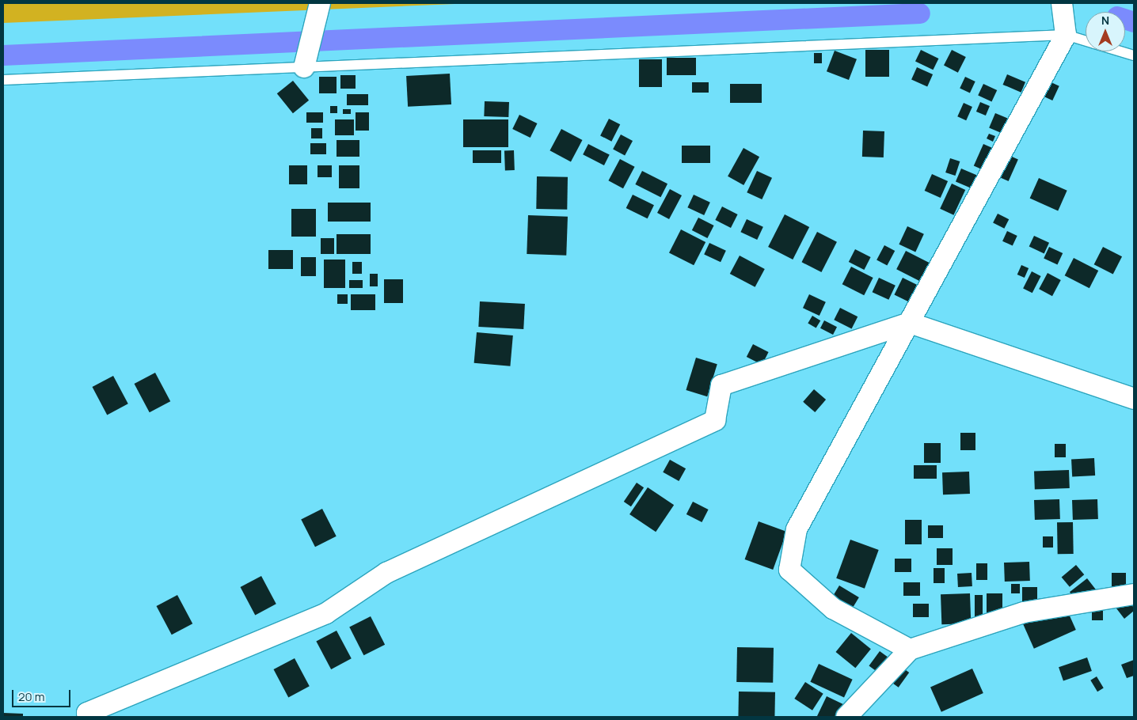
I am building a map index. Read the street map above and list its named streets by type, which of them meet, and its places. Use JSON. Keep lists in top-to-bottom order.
{
  "scale_bar": "20 m",
  "north": "top"
}
